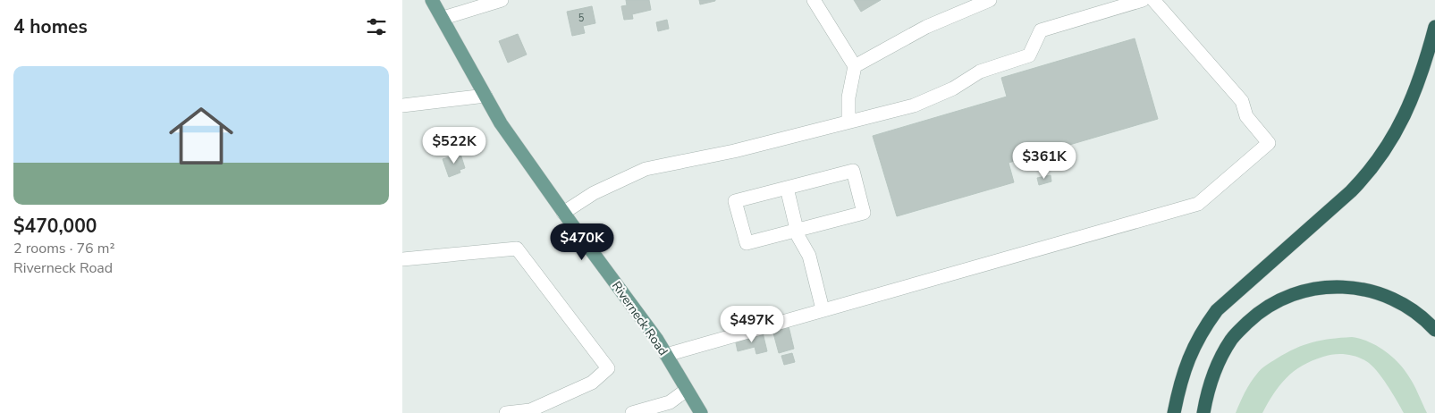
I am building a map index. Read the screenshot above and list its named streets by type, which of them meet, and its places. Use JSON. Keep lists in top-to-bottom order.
{
  "streets": {
    "main road": ["Riverneck Road"]
  },
  "house_numbers": ["5"],
  "page": {
    "heading": "4 homes",
    "list": [
      {
        "name": "$470,000",
        "note": "2 rooms · 76 m² · Riverneck Road"
      }
    ],
    "price": [
      "$522K",
      "$361K",
      "$470K",
      "$497K"
    ]
  }
}
